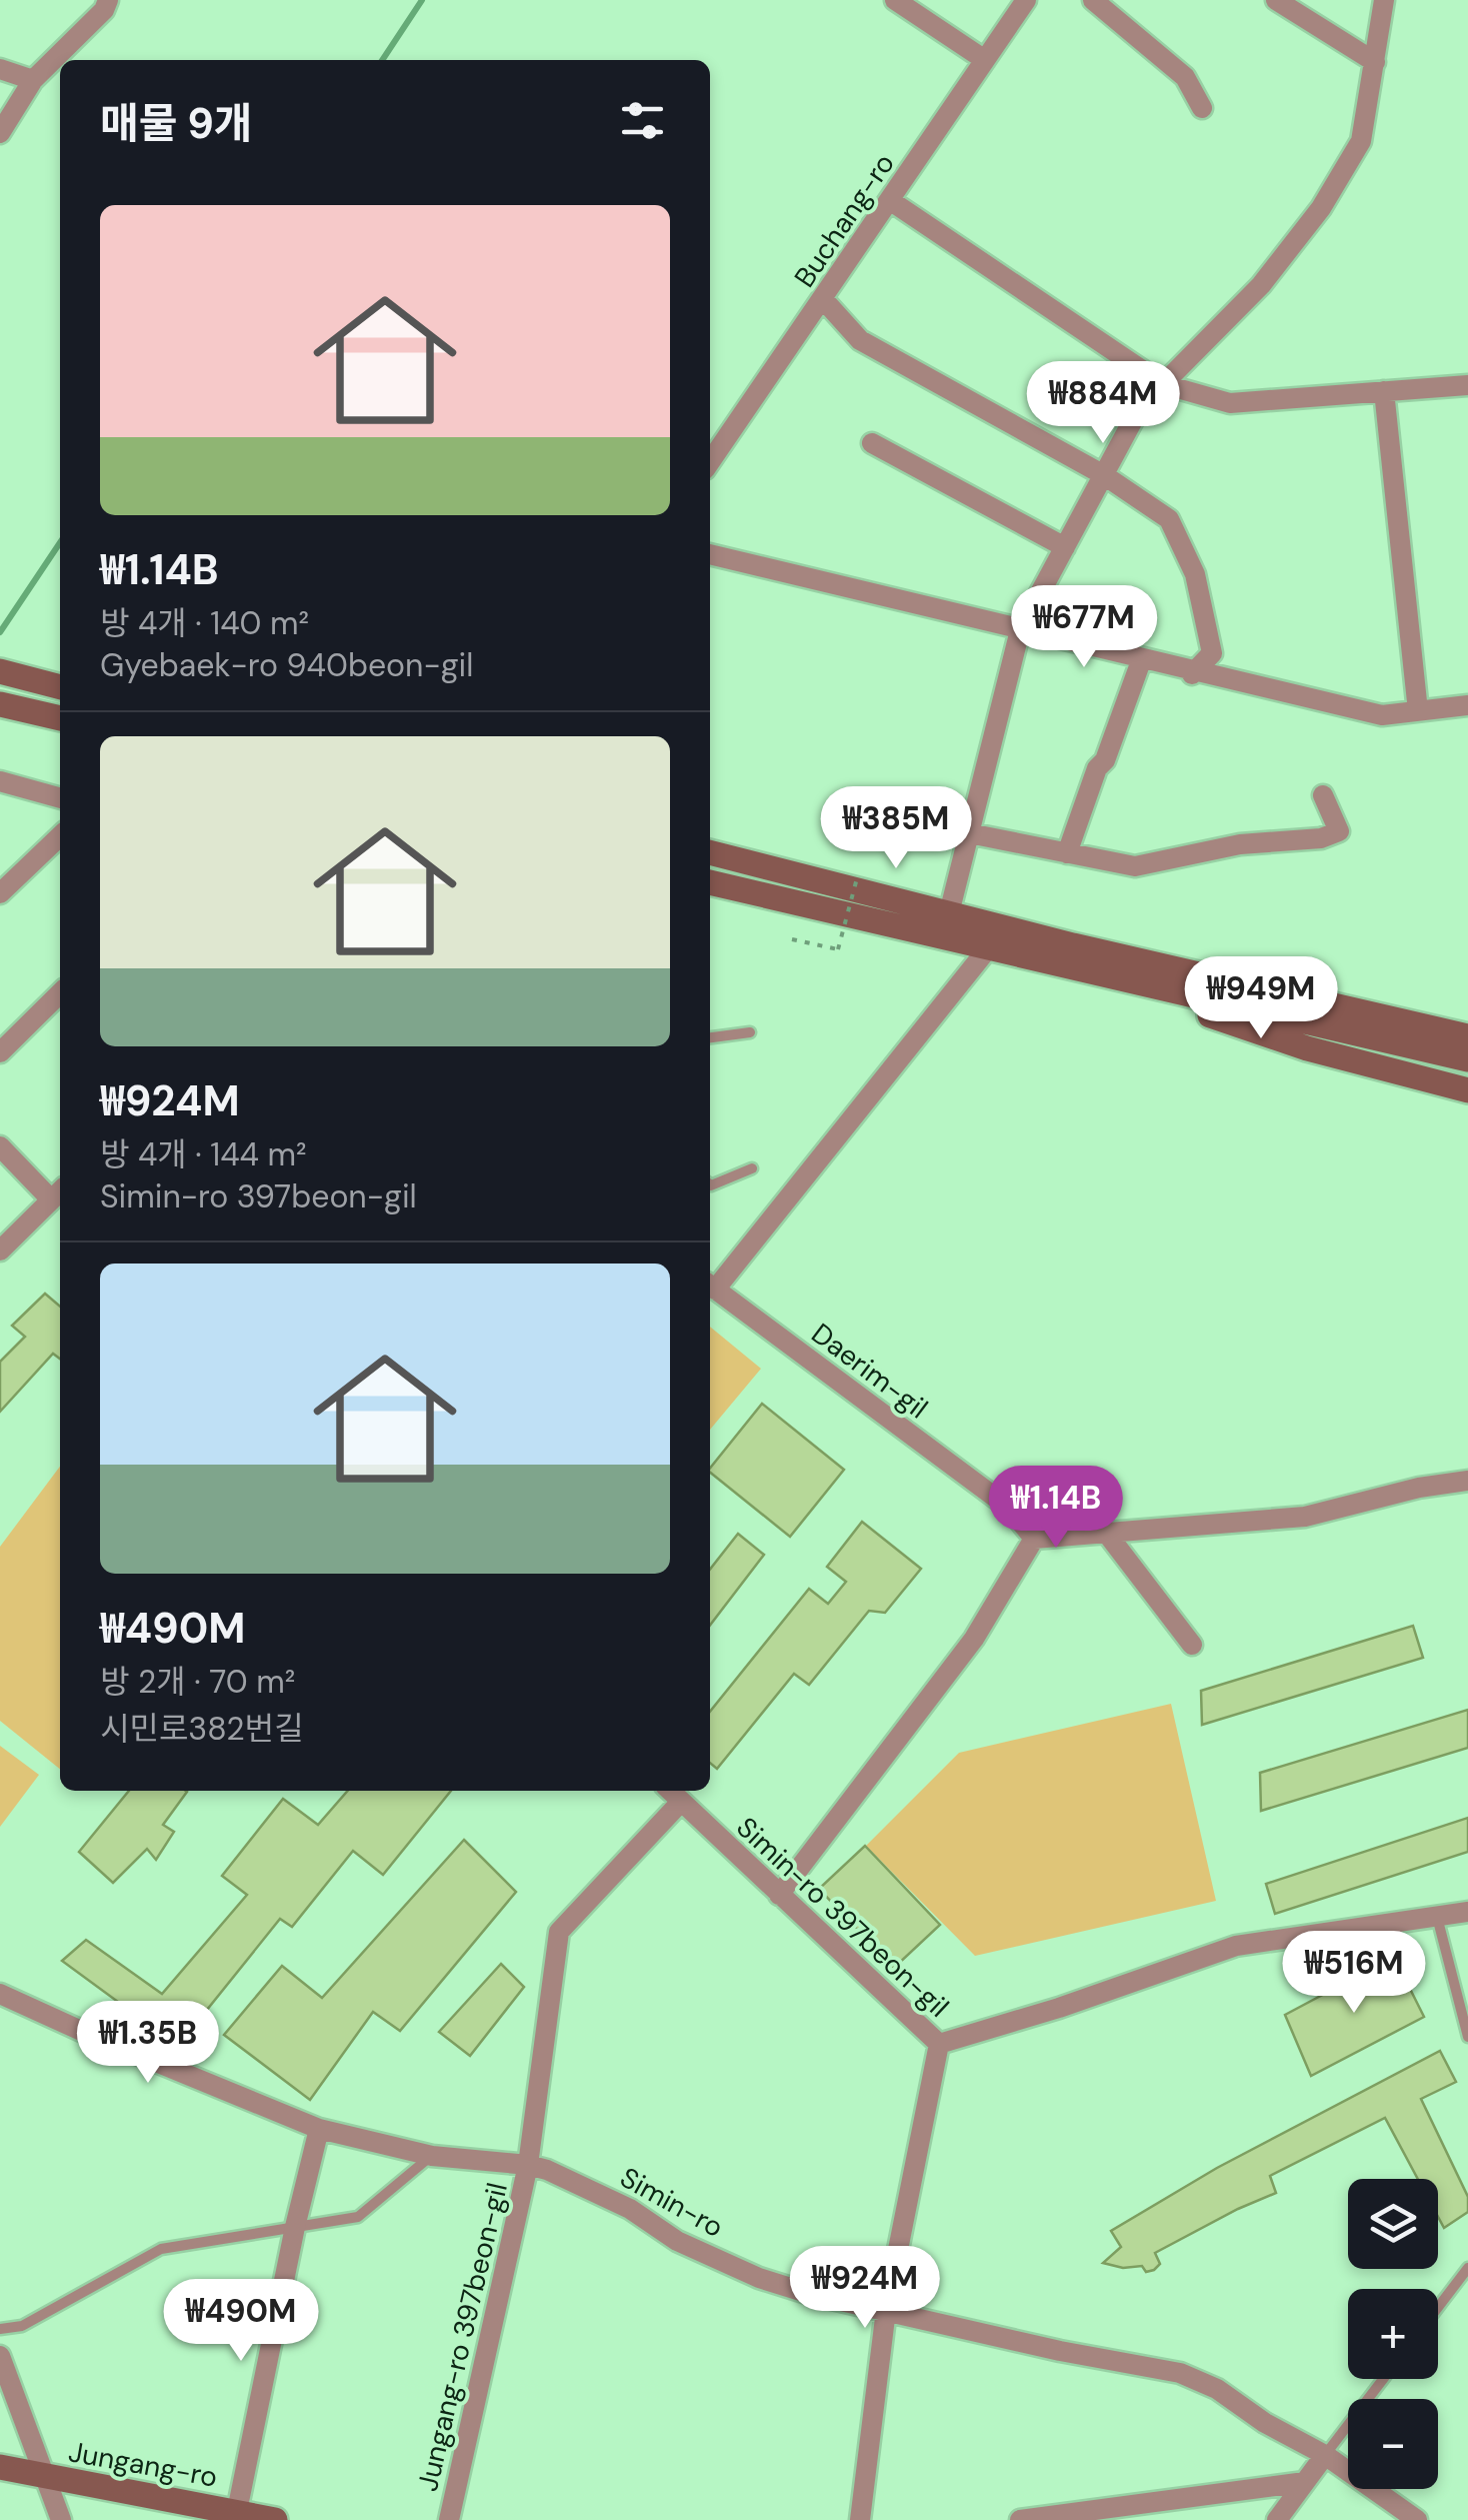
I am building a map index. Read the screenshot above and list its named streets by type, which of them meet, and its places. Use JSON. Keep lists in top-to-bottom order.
{
  "streets": {
    "street": [
      "Buchang-ro",
      "Daerim-gil",
      "Simin-ro 397beon-gil",
      "Simin-ro",
      "Jungang-ro 397beon-gil",
      "Jungang-ro"
    ]
  },
  "crossings": [
    ["Simin-ro 397beon-gil", "Simin-ro"],
    ["Simin-ro 397beon-gil", "Jungang-ro 397beon-gil"],
    ["Simin-ro", "Jungang-ro 397beon-gil"]
  ],
  "page": {
    "heading": "매물 9개",
    "list": [
      {
        "name": "₩1.14B",
        "note": "방 4개 · 140 m² · Gyebaek-ro 940beon-gil"
      },
      {
        "name": "₩924M",
        "note": "방 4개 · 144 m² · Simin-ro 397beon-gil"
      },
      {
        "name": "₩490M",
        "note": "방 2개 · 70 m² · 시민로382번길"
      }
    ],
    "price": [
      "₩884M",
      "₩677M",
      "₩385M",
      "₩949M",
      "₩1.14B",
      "₩516M",
      "₩1.35B",
      "₩924M",
      "₩490M"
    ],
    "map_buttons": ["+", "−"]
  }
}
